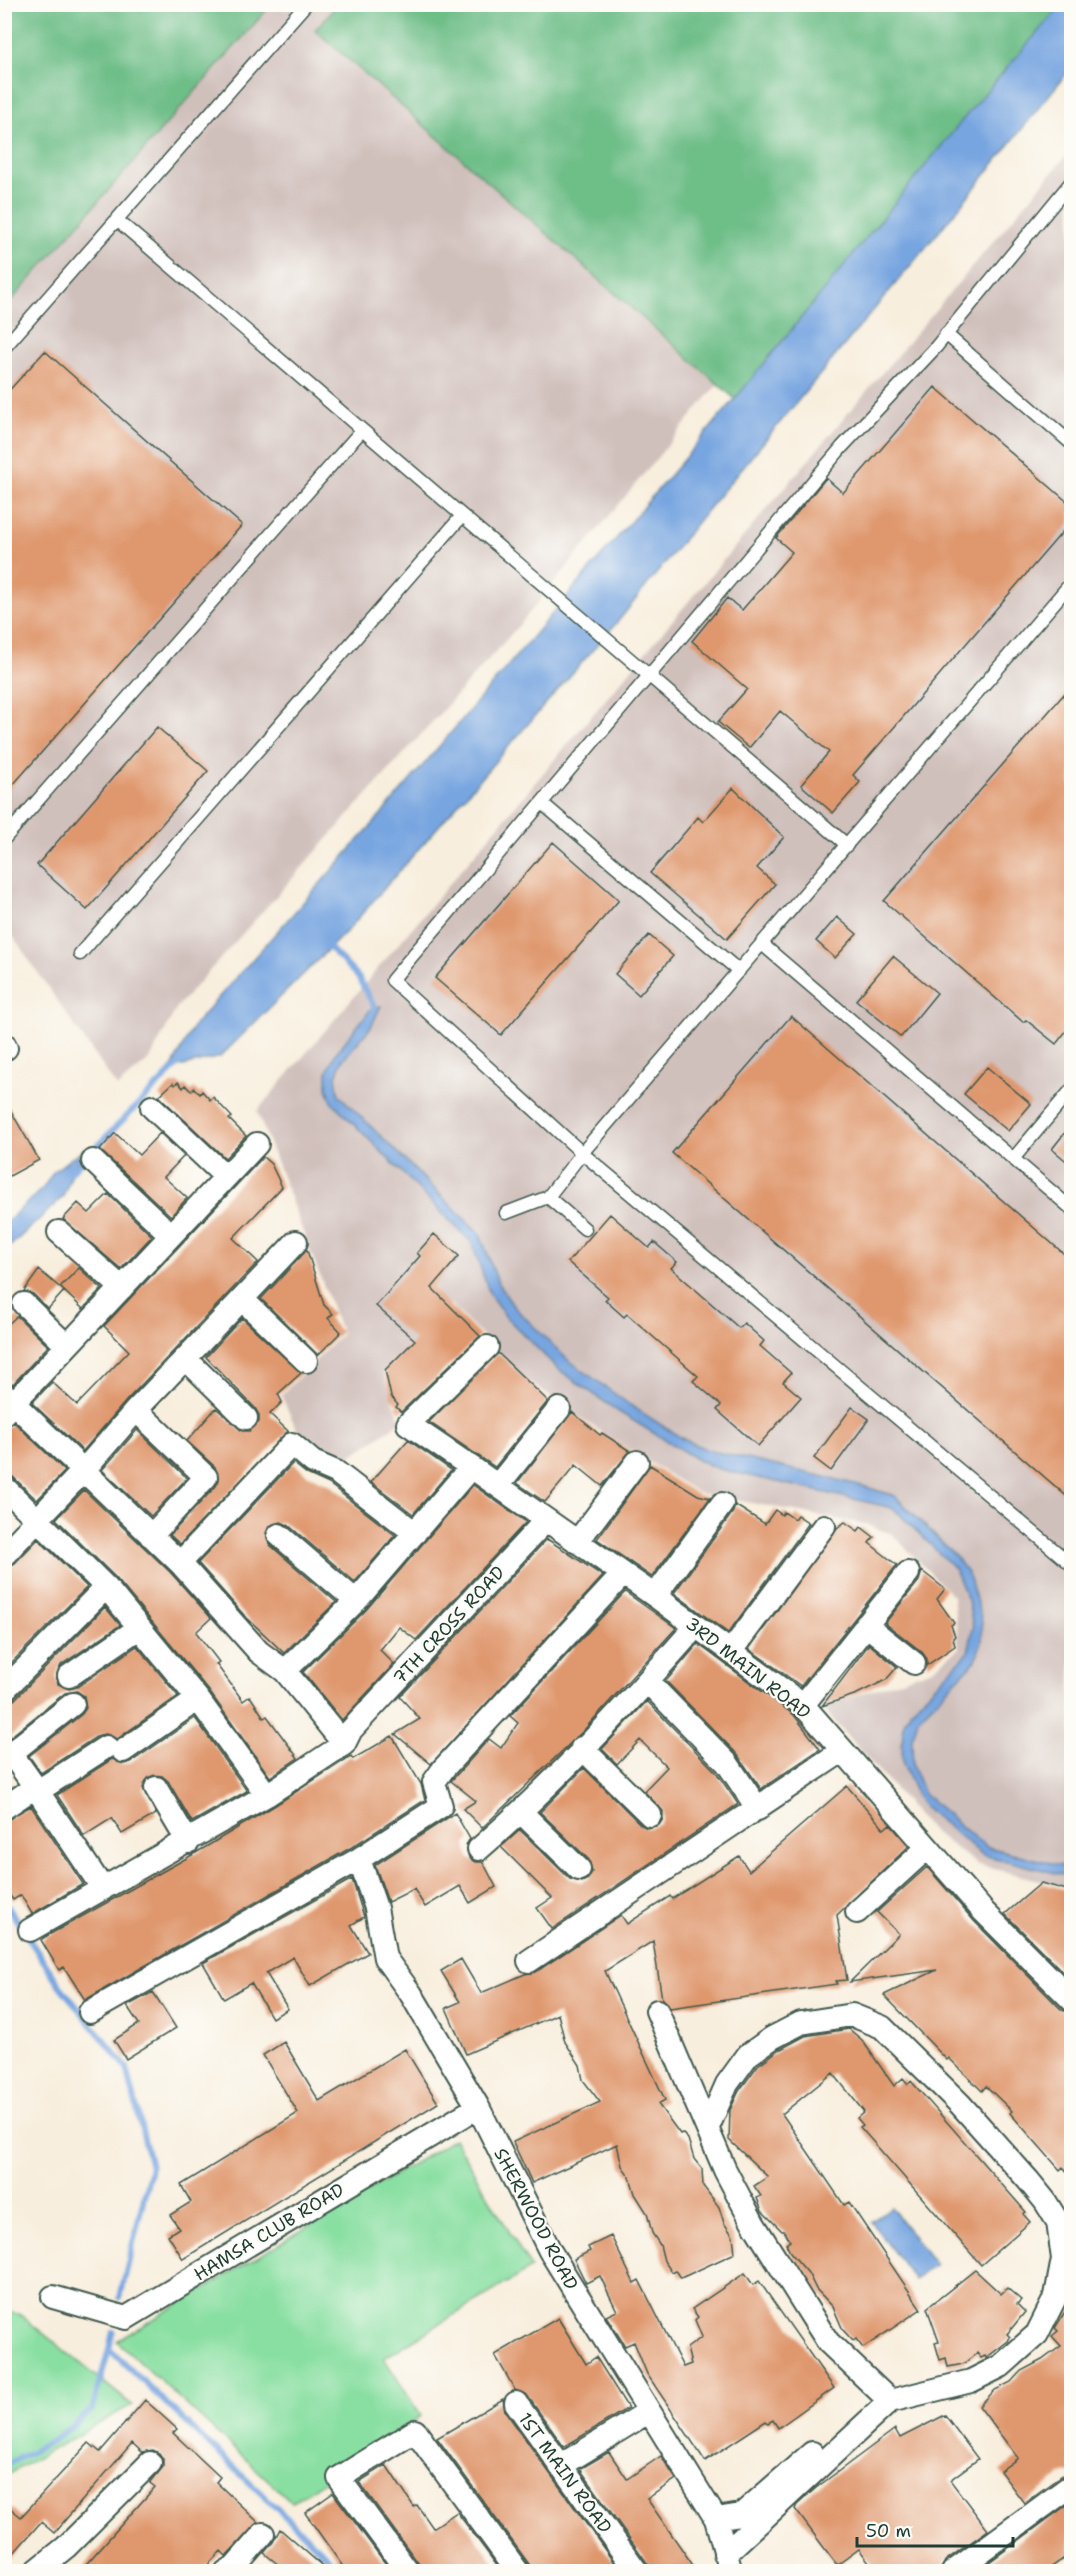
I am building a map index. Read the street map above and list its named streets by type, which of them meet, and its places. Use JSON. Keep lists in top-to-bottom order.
{
  "streets": {
    "street": [
      "7TH CROSS ROAD",
      "3RD MAIN ROAD",
      "SHERWOOD ROAD",
      "HAMSA CLUB ROAD",
      "1ST MAIN ROAD"
    ]
  },
  "crossings": [
    ["7TH CROSS ROAD", "3RD MAIN ROAD"],
    ["SHERWOOD ROAD", "HAMSA CLUB ROAD"]
  ],
  "scale_bar": "50 m"
}
